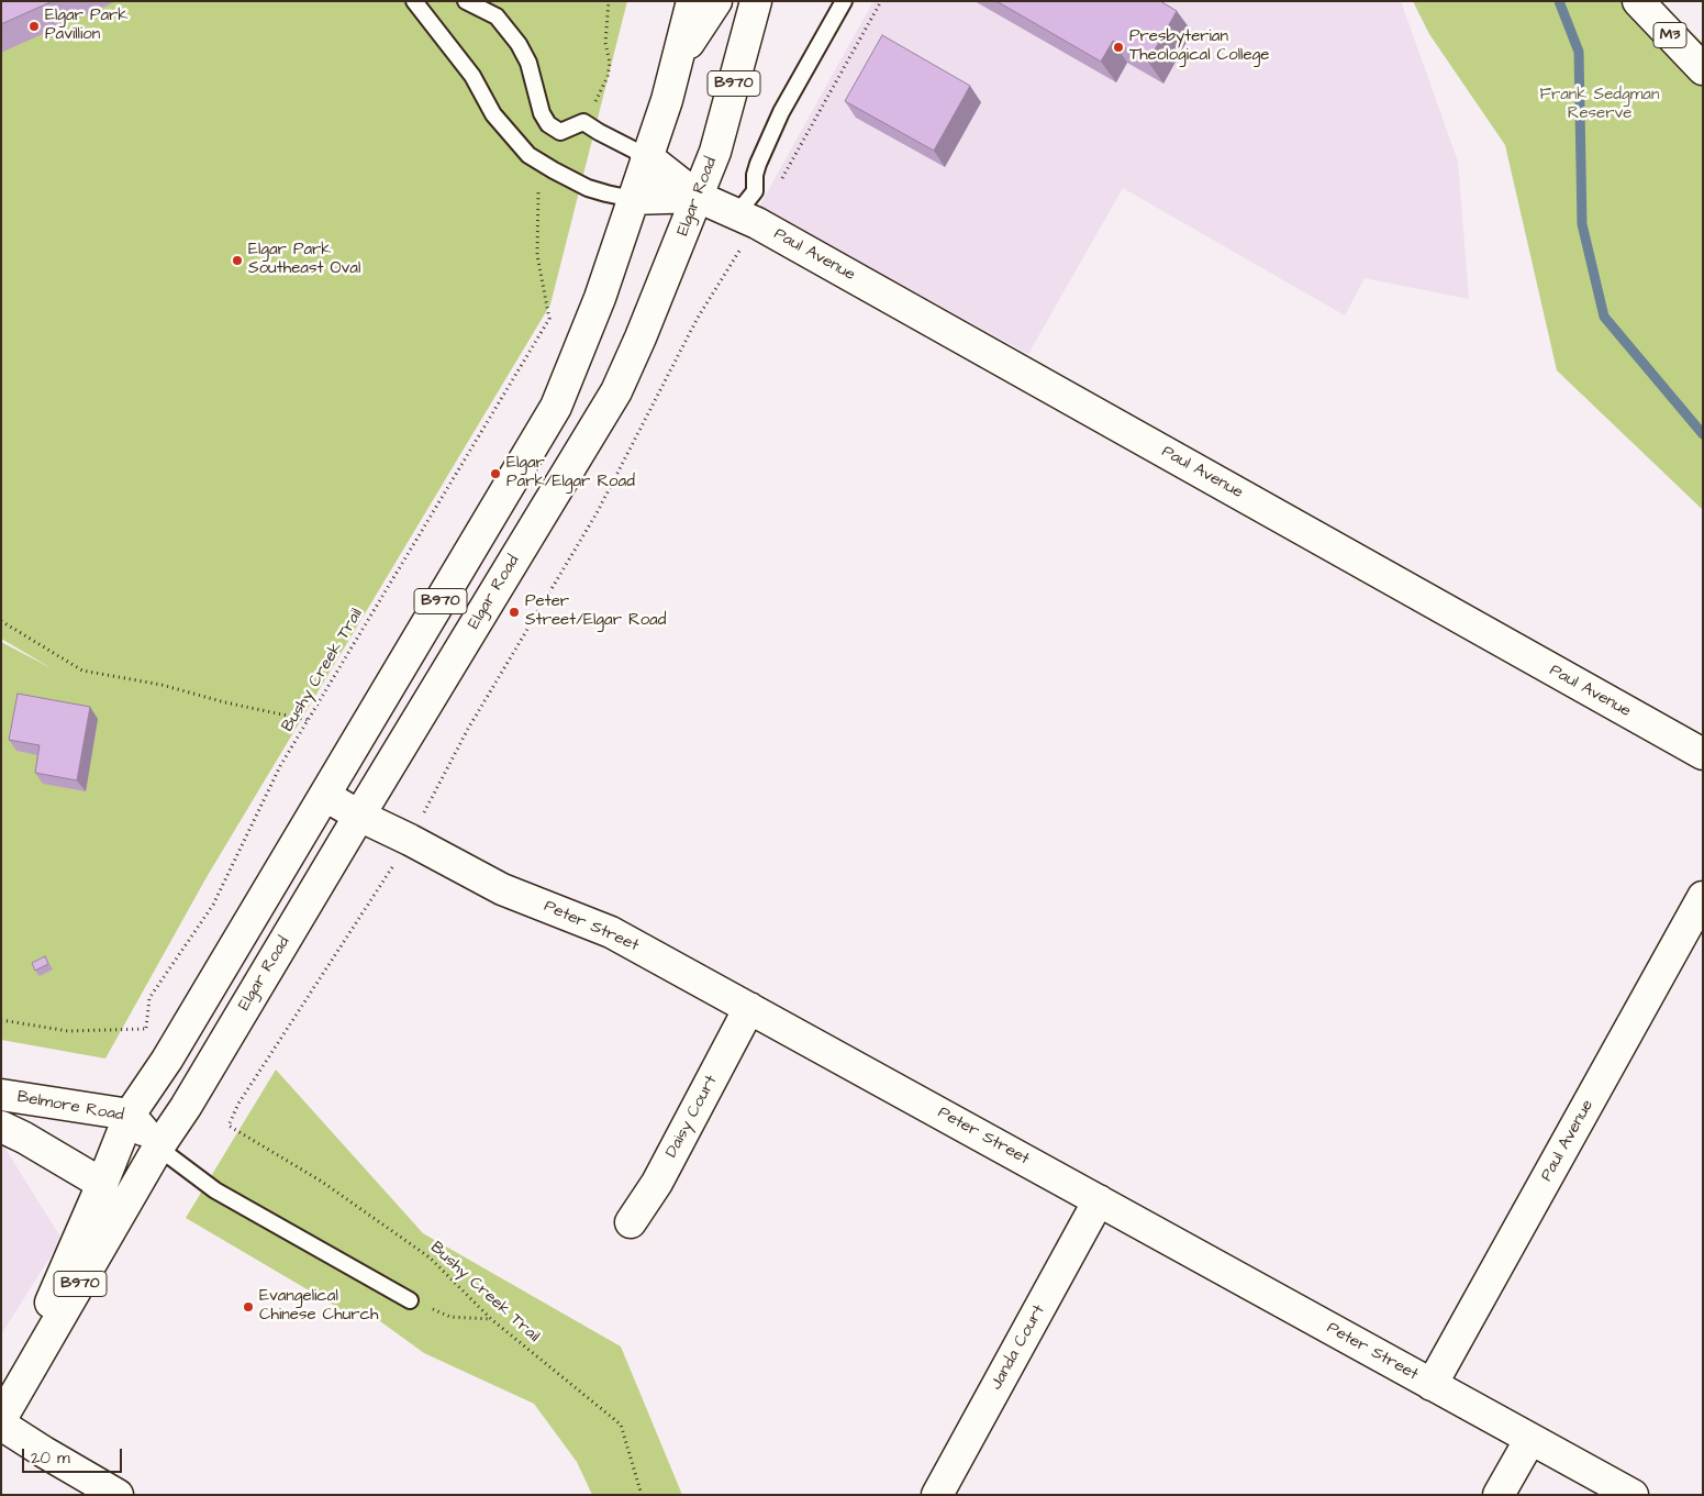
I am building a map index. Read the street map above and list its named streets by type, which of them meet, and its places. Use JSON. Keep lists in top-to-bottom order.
{
  "streets": {
    "main road": [
      "M3",
      "B970",
      "Elgar Road",
      "Paul Avenue",
      "Peter Street",
      "Belmore Road",
      "Daisy Court",
      "Janda Court"
    ],
    "path": ["Bushy Creek Trail"]
  },
  "crossings": [
    ["Elgar Road", "Paul Avenue"],
    ["Elgar Road", "Peter Street"],
    ["Elgar Road", "Belmore Road"],
    ["Paul Avenue", "Peter Street"],
    ["Bushy Creek Trail", "Peter Street"],
    ["Peter Street", "Daisy Court"],
    ["Peter Street", "Janda Court"]
  ],
  "parks": ["Frank Sedgman Reserve"],
  "places": [
    "Elgar Park Pavillion",
    "Presbyterian Theological College",
    "Elgar Park Southeast Oval",
    "Elgar Park/Elgar Road",
    "Peter Street/Elgar Road",
    "Evangelical Chinese Church"
  ],
  "scale_bar": "20 m"
}
